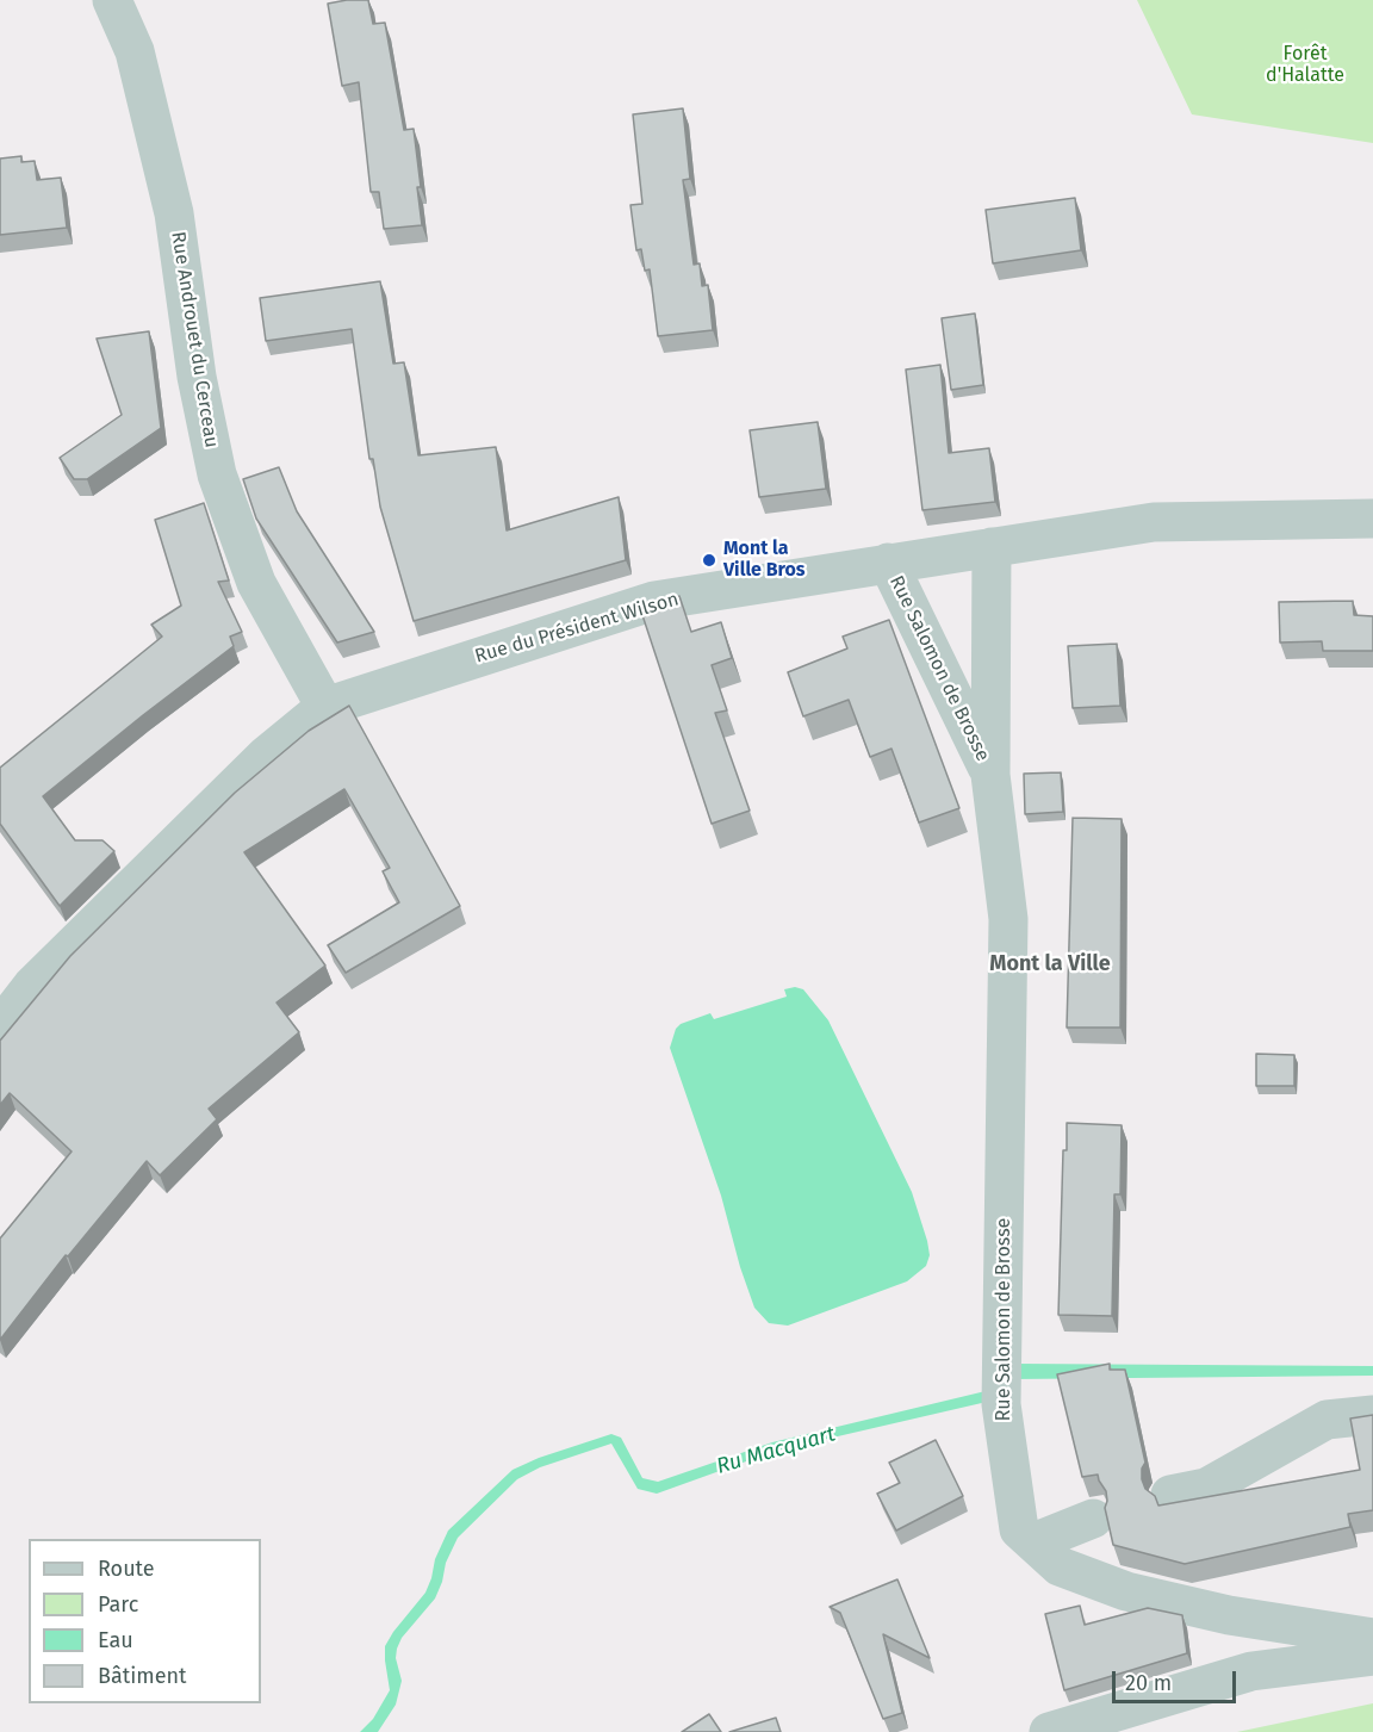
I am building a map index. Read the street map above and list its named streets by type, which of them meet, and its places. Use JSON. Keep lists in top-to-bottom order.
{
  "streets": {
    "street": ["Rue Androuet du Cerceau", "Rue du Président Wilson", "Rue Salomon de Brosse"]
  },
  "crossings": [
    ["Rue Androuet du Cerceau", "Rue du Président Wilson"],
    ["Rue du Président Wilson", "Rue Salomon de Brosse"]
  ],
  "districts": ["Mont la Ville"],
  "water": ["Ru Macquart"],
  "parks": ["Forêt d'Halatte"],
  "places": ["Mont la Ville Bros"],
  "legend": [
    "Route",
    "Parc",
    "Eau",
    "Bâtiment"
  ],
  "scale_bar": "20 m"
}
